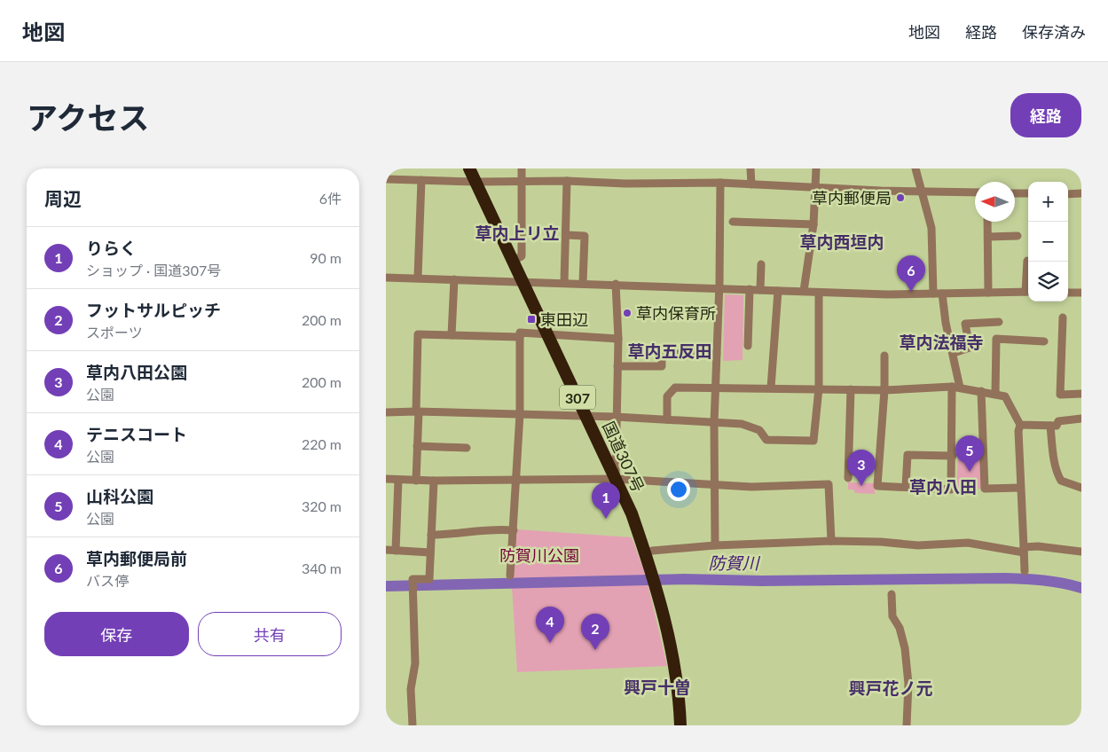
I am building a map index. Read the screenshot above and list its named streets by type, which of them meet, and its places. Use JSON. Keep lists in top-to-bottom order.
{
  "streets": {
    "highway": ["307", "国道307号"]
  },
  "districts": [
    "草内上リ立",
    "草内西垣内",
    "草内法福寺",
    "草内五反田",
    "草内八田",
    "興戸十曽",
    "興戸花ノ元"
  ],
  "water": ["防賀川"],
  "parks": ["防賀川公園"],
  "places": {
    "other": ["草内郵便局", "草内保育所"],
    "transit": ["東田辺"]
  },
  "north": "left",
  "page": {
    "header": "地図",
    "nav": ["地図", "経路", "保存済み"],
    "title": "アクセス",
    "buttons": [
      "経路",
      ["保存", "共有"]
    ],
    "heading": ["周辺", "6件"],
    "map_buttons": ["+", "−"],
    "list": [
      {
        "mark": "1",
        "name": "りらく",
        "note": "ショップ · 国道307号",
        "value": "90 m"
      },
      {
        "mark": "2",
        "name": "フットサルピッチ",
        "note": "スポーツ",
        "value": "200 m"
      },
      {
        "mark": "3",
        "name": "草内八田公園",
        "note": "公園",
        "value": "200 m"
      },
      {
        "mark": "4",
        "name": "テニスコート",
        "note": "公園",
        "value": "220 m"
      },
      {
        "mark": "5",
        "name": "山科公園",
        "note": "公園",
        "value": "320 m"
      },
      {
        "mark": "6",
        "name": "草内郵便局前",
        "note": "バス停",
        "value": "340 m"
      }
    ],
    "pins": [
      "6",
      "5",
      "3",
      "1",
      "4",
      "2"
    ]
  }
}
